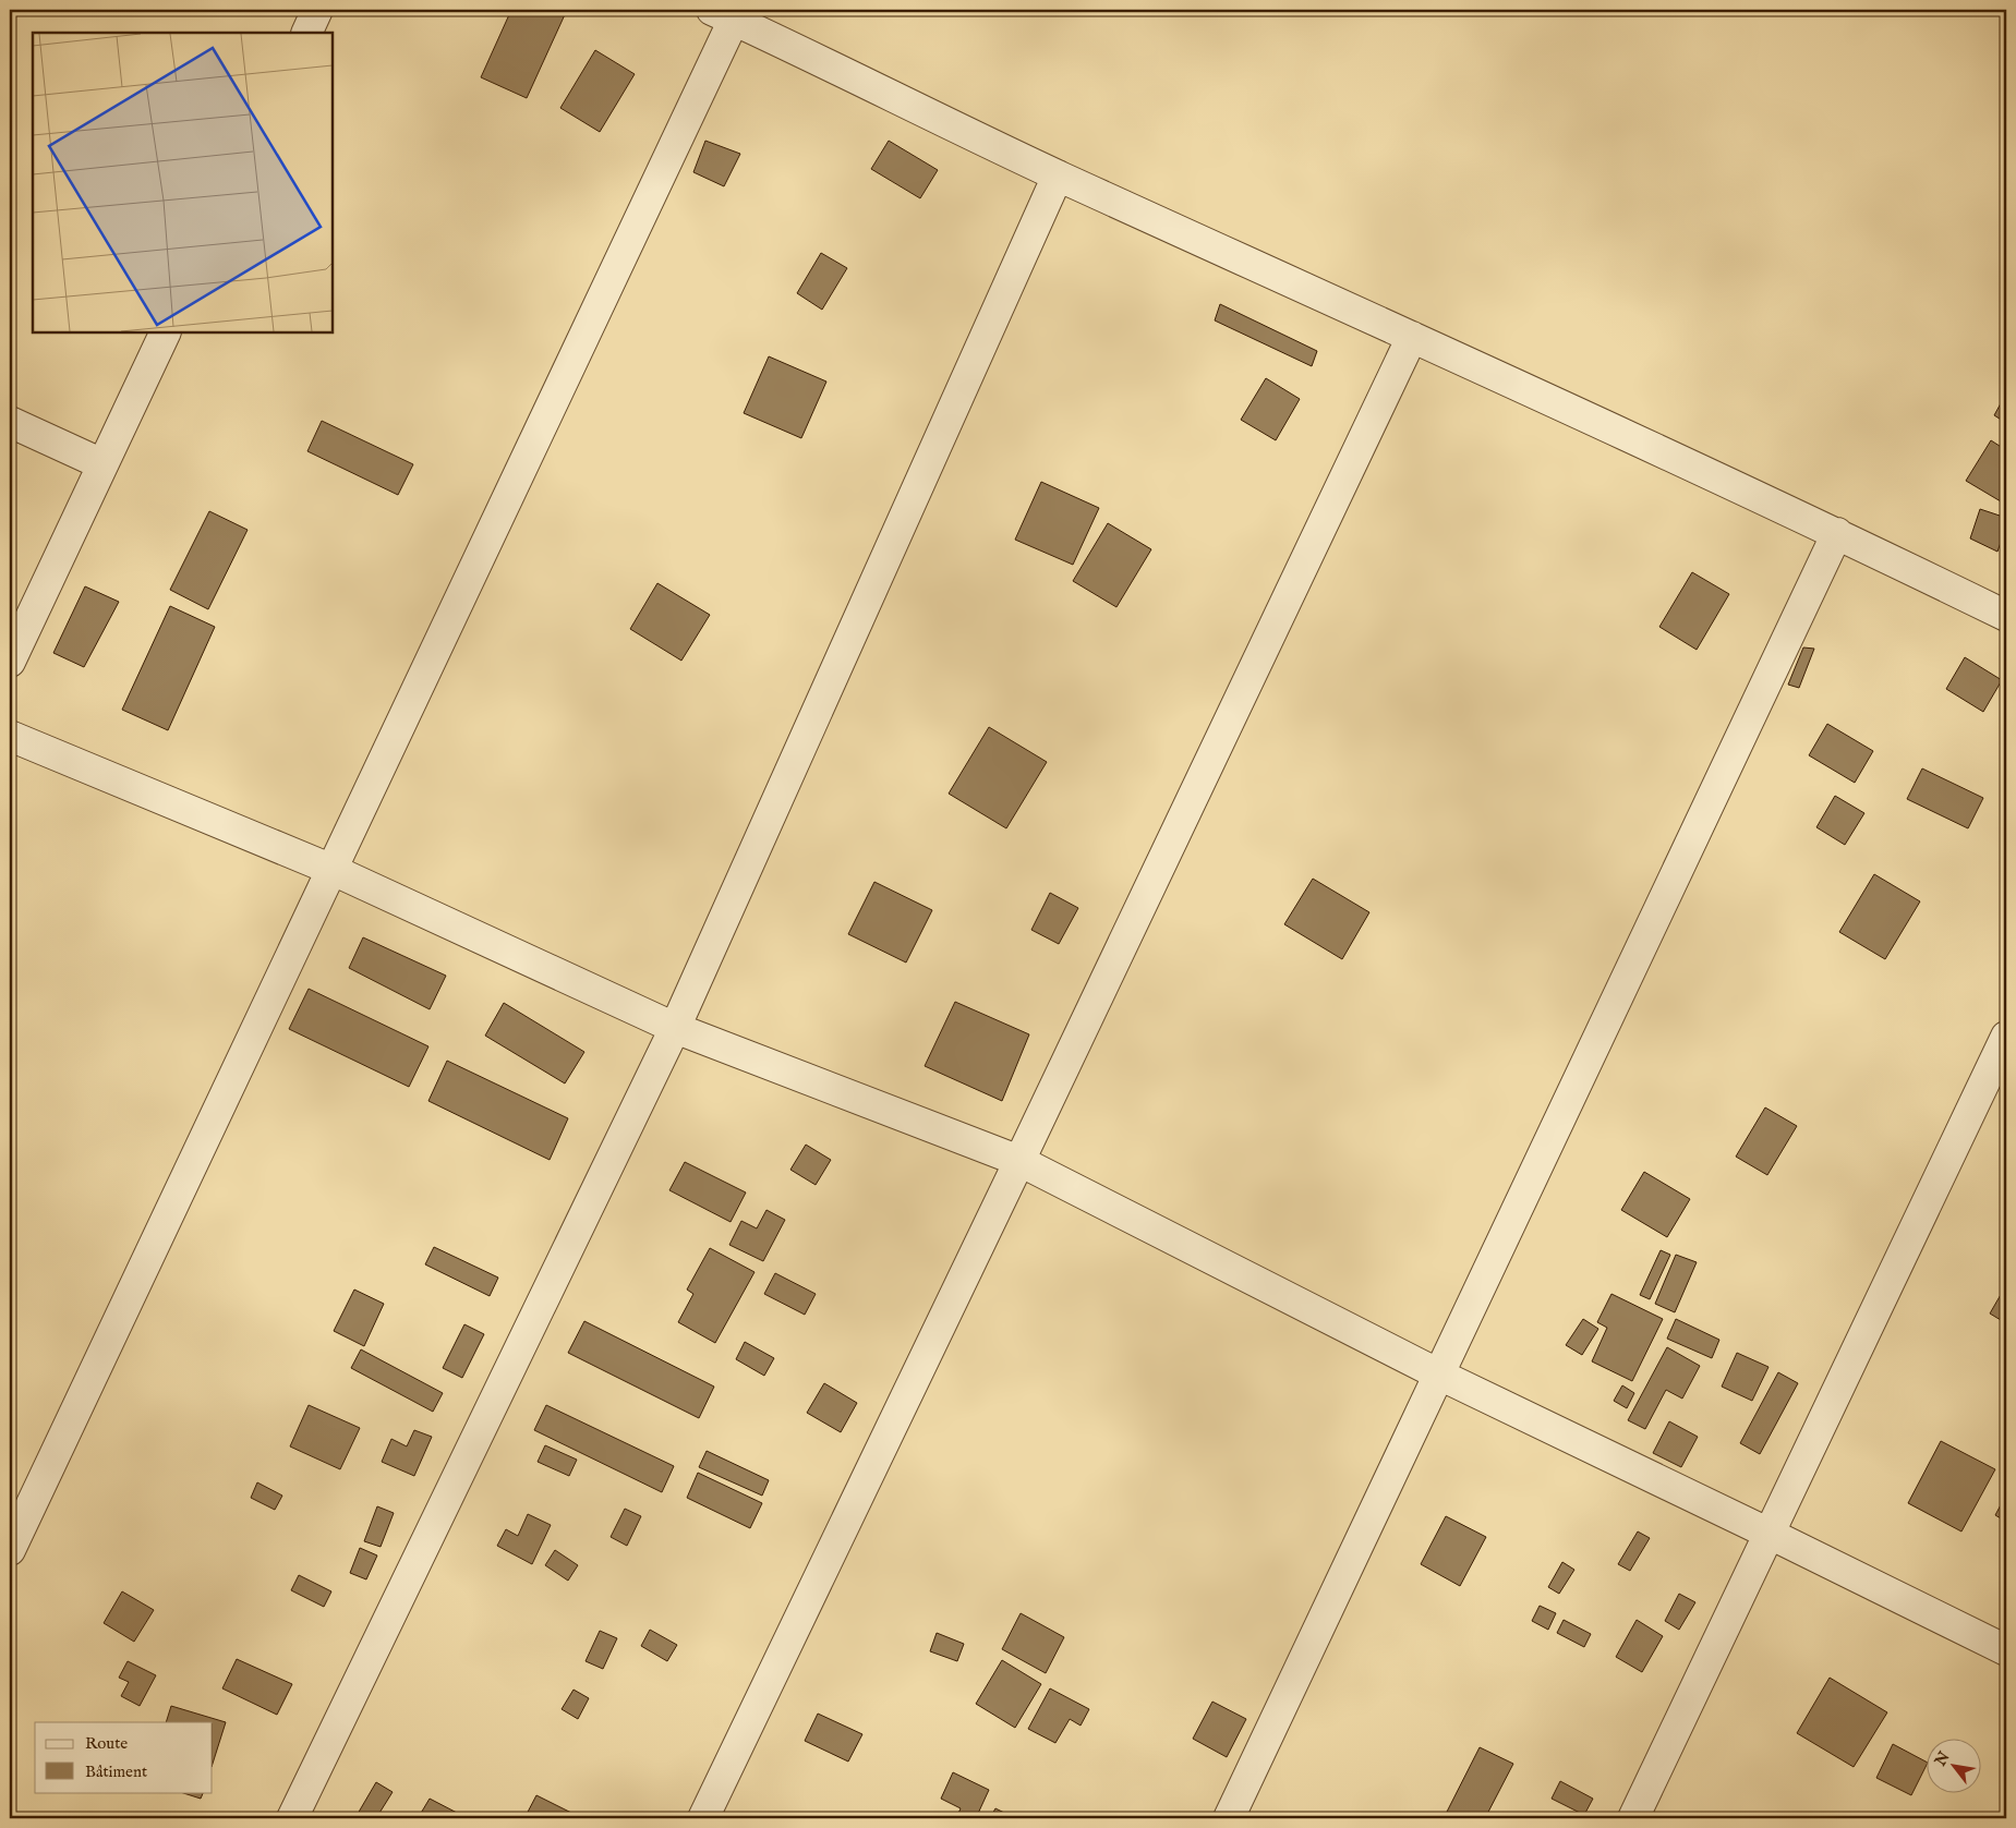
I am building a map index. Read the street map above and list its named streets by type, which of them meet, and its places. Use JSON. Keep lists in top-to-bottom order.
{
  "legend": ["Route", "Bâtiment"],
  "north": "top left"
}
